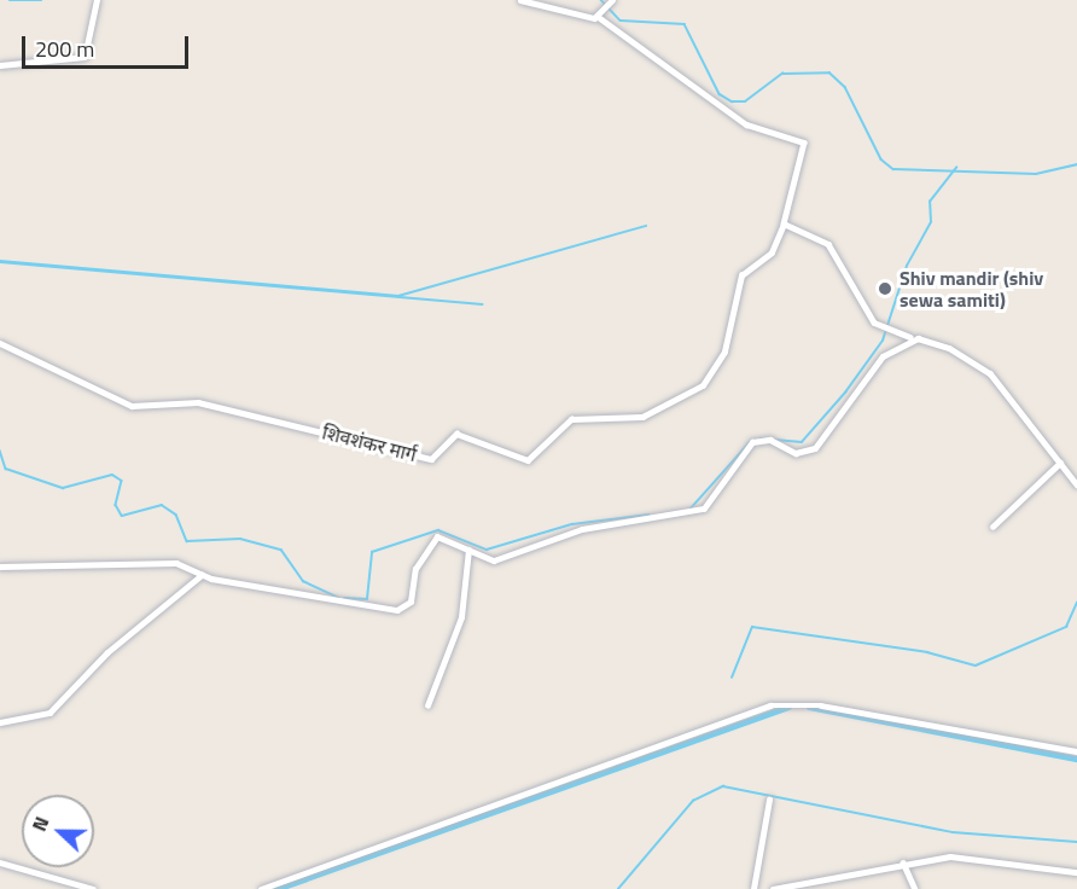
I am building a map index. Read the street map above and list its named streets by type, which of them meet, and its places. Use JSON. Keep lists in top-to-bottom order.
{
  "streets": {
    "street": ["शिवशंकर मार्ग"]
  },
  "places": ["Shiv mandir (shiv sewa samiti)"],
  "scale_bar": "200 m",
  "north": "left"
}
